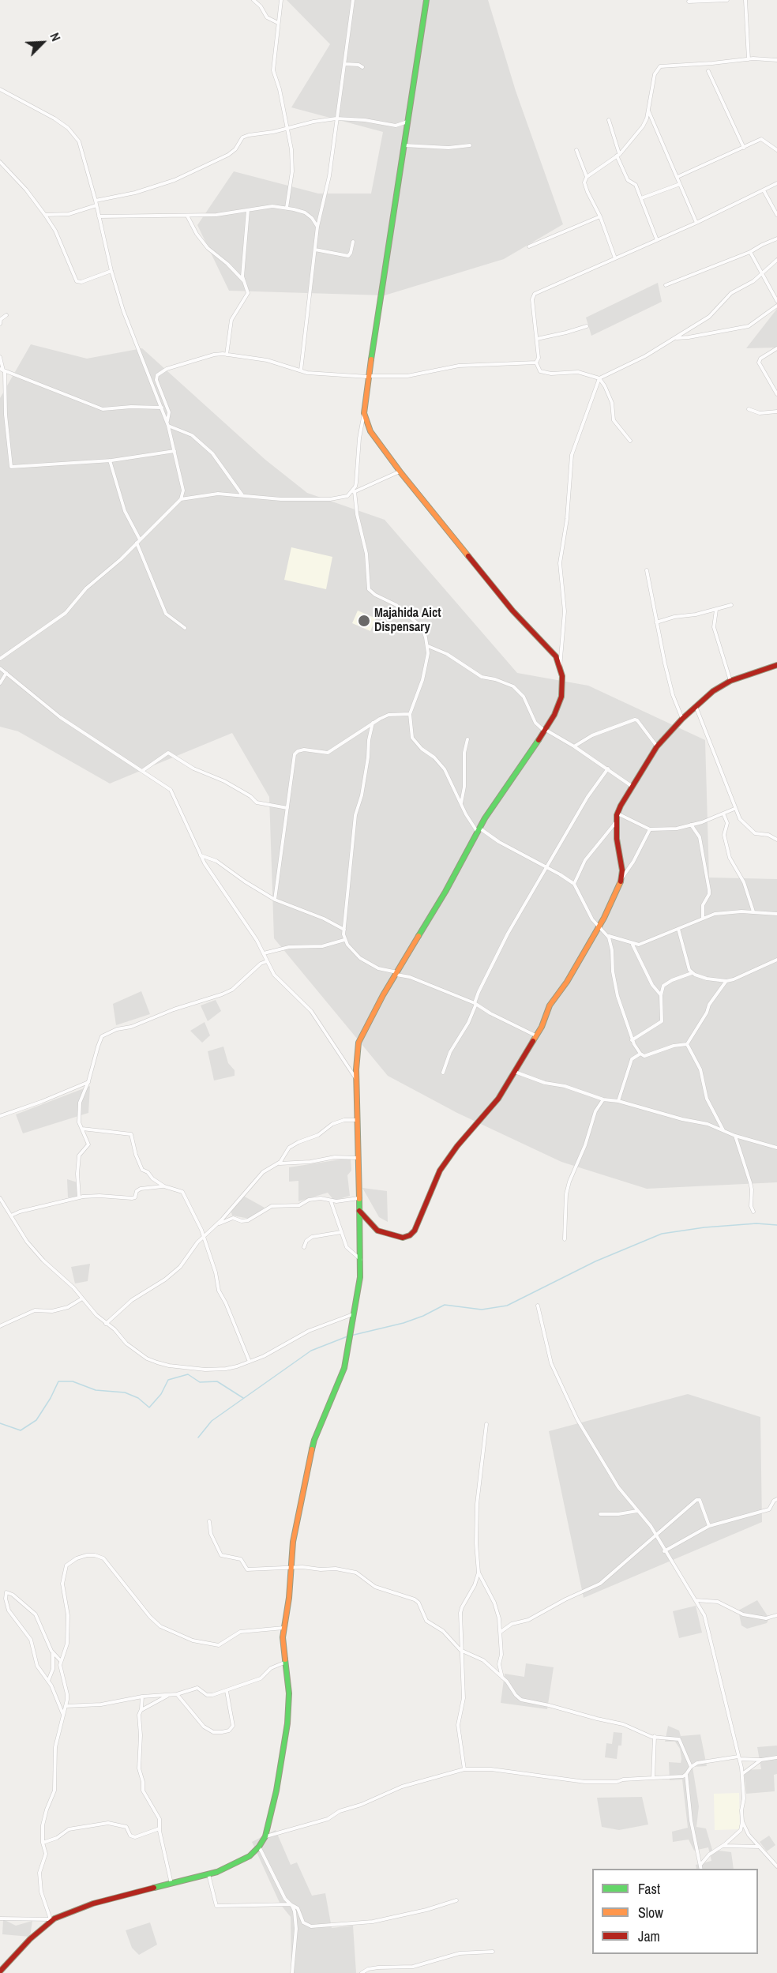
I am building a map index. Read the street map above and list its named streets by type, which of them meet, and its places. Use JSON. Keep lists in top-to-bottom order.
{
  "places": ["Majahida Aict Dispensary"],
  "legend": ["Fast", "Slow", "Jam"],
  "north": "top right"
}
